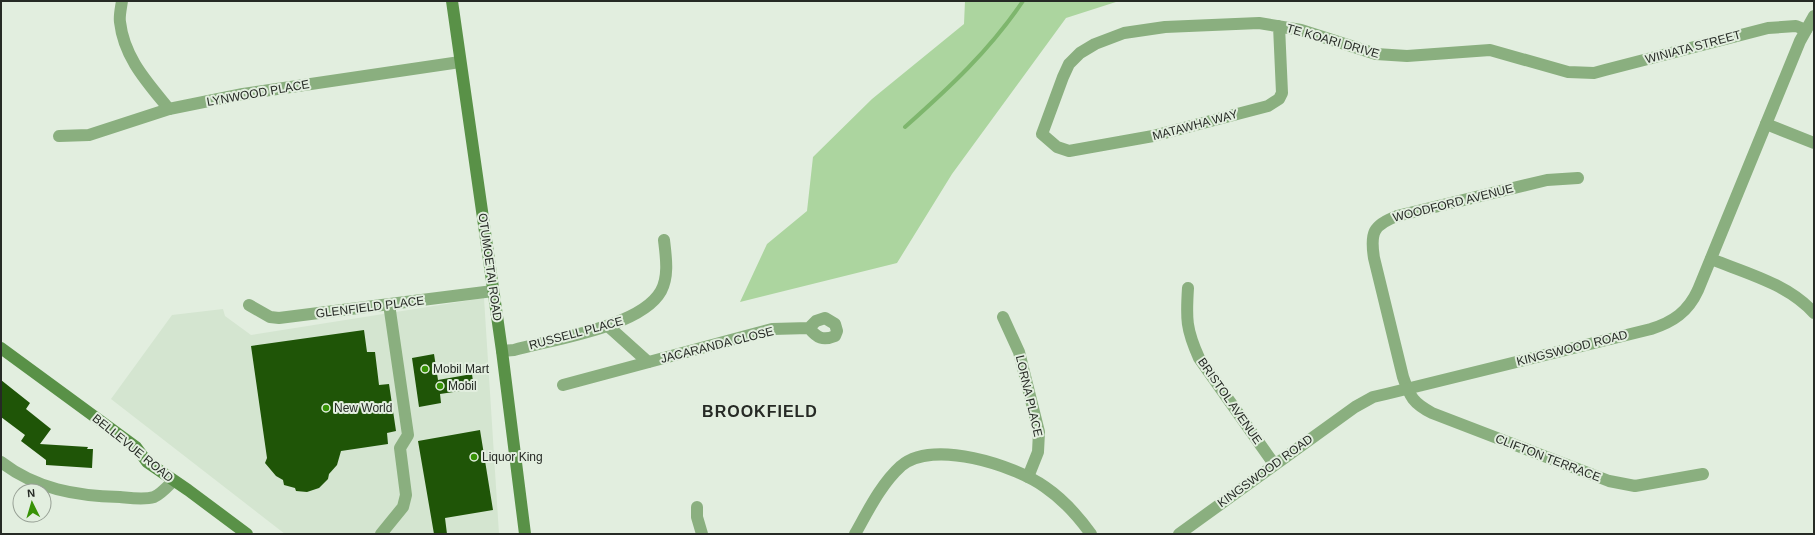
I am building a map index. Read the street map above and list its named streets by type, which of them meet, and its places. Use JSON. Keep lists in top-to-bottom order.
{
  "streets": {
    "main road": ["OTUMOETAI ROAD", "BELLEVUE ROAD"],
    "street": [
      "TE KOARI DRIVE",
      "WINIATA STREET",
      "LYNWOOD PLACE",
      "MATAWHA WAY",
      "WOODFORD AVENUE",
      "GLENFIELD PLACE",
      "RUSSELL PLACE",
      "JACARANDA CLOSE",
      "KINGSWOOD ROAD",
      "LORNA PLACE",
      "BRISTOL AVENUE",
      "CLIFTON TERRACE"
    ]
  },
  "crossings": [
    ["TE KOARI DRIVE", "WINIATA STREET"],
    ["TE KOARI DRIVE", "MATAWHA WAY"],
    ["WINIATA STREET", "KINGSWOOD ROAD"],
    ["LYNWOOD PLACE", "OTUMOETAI ROAD"],
    ["WOODFORD AVENUE", "KINGSWOOD ROAD"],
    ["WOODFORD AVENUE", "CLIFTON TERRACE"],
    ["OTUMOETAI ROAD", "GLENFIELD PLACE"],
    ["OTUMOETAI ROAD", "RUSSELL PLACE"],
    ["RUSSELL PLACE", "JACARANDA CLOSE"],
    ["KINGSWOOD ROAD", "BRISTOL AVENUE"],
    ["KINGSWOOD ROAD", "CLIFTON TERRACE"]
  ],
  "districts": ["BROOKFIELD"],
  "places": [
    "Mobil Mart",
    "Mobil",
    "New World",
    "Liquor King"
  ],
  "north": "top"
}
